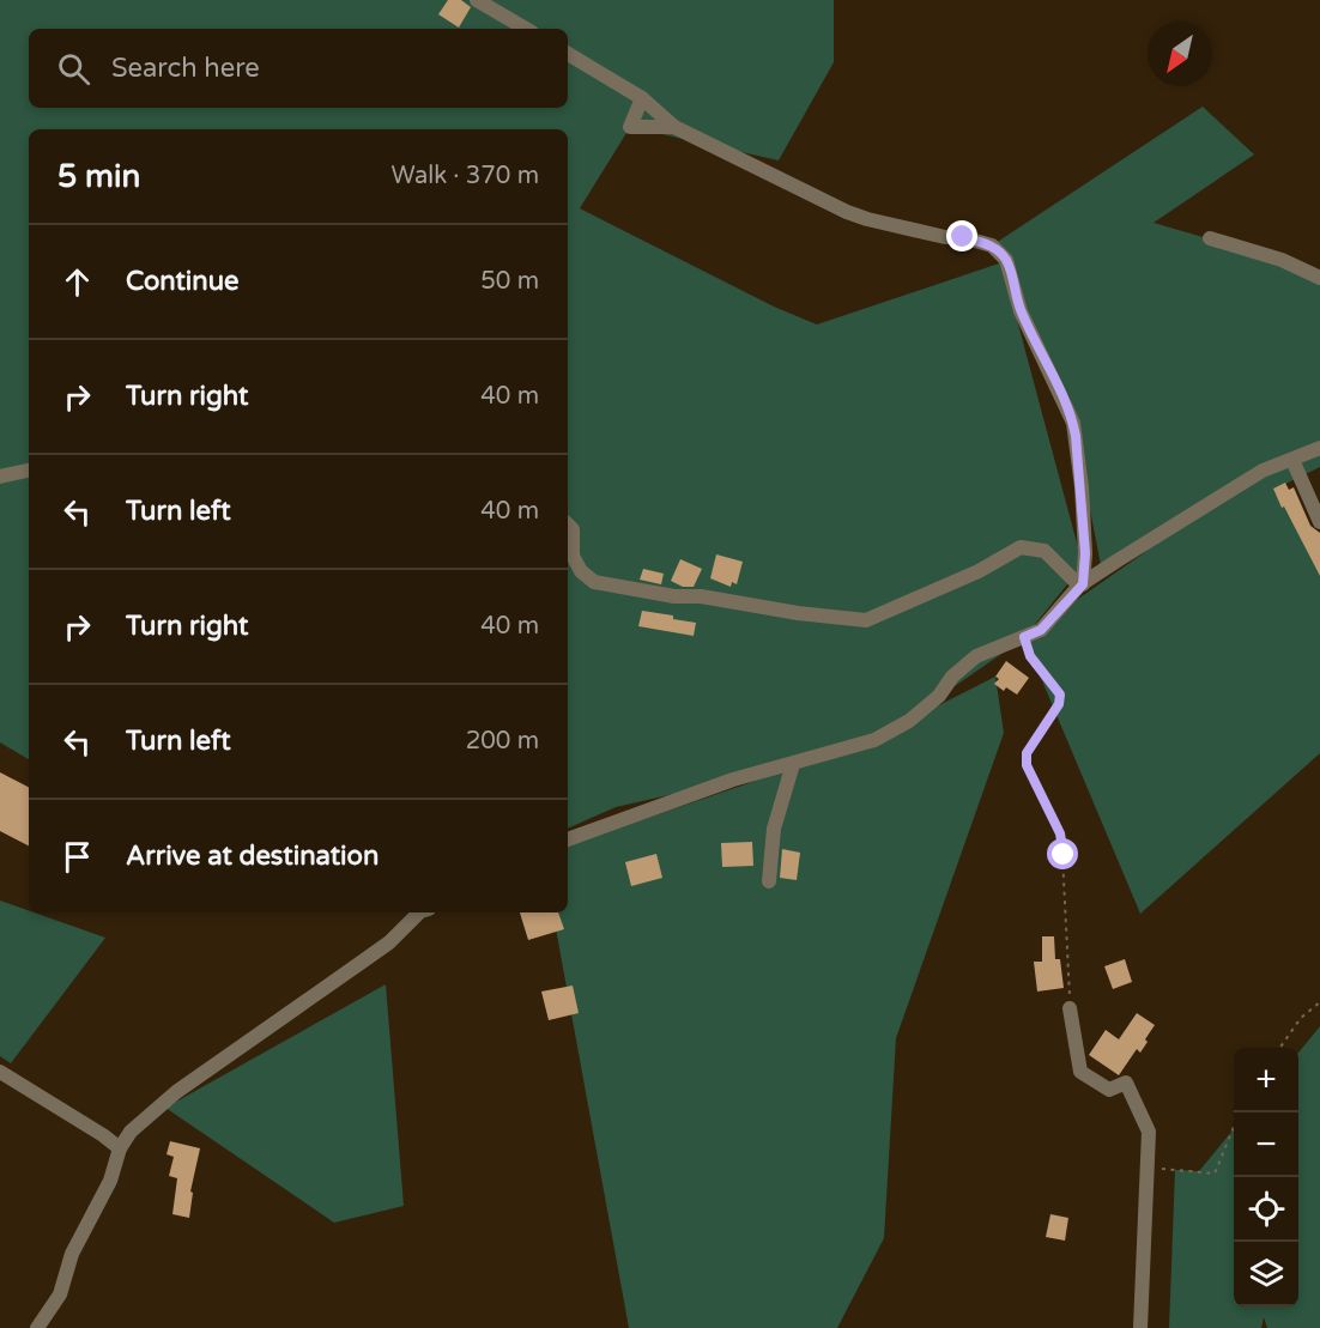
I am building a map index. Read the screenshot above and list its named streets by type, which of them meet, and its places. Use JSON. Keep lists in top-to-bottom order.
{
  "north": "bottom left",
  "page": {
    "search": "Search here",
    "heading": ["5 min", "Walk · 370 m"],
    "list": [
      ["Continue", "50 m"],
      ["Turn right", "40 m"],
      ["Turn left", "40 m"],
      ["Turn right", "40 m"],
      ["Turn left", "200 m"],
      "Arrive at destination"
    ],
    "map_buttons": ["+", "−"]
  }
}
